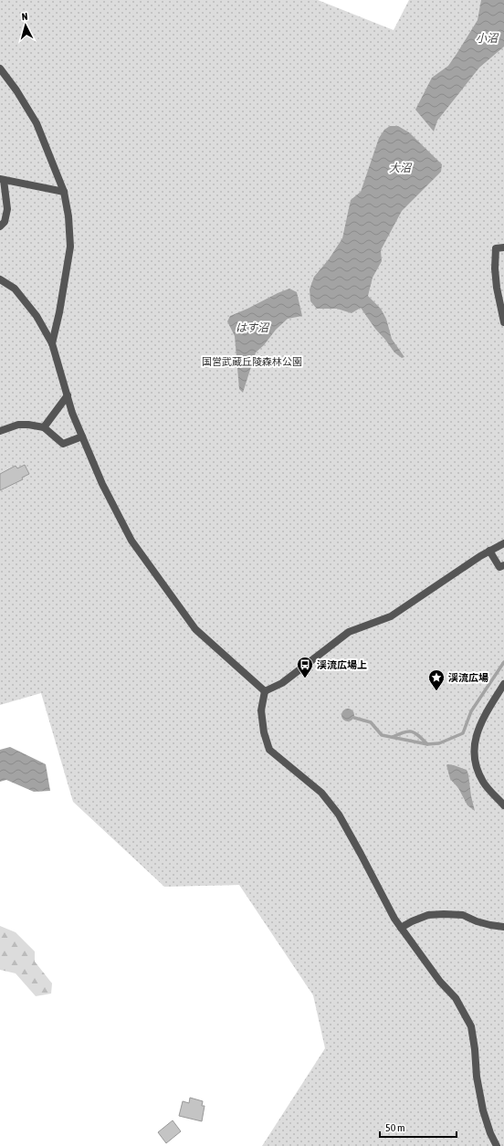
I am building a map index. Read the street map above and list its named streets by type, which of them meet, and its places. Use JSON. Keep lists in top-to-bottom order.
{
  "water": ["小沼", "大沼", "はす沼"],
  "parks": ["国営武蔵丘陵森林公園"],
  "places": {
    "bus stop": ["渓流広場上"],
    "place": ["渓流広場"]
  },
  "scale_bar": "50 m",
  "north": "top"
}
